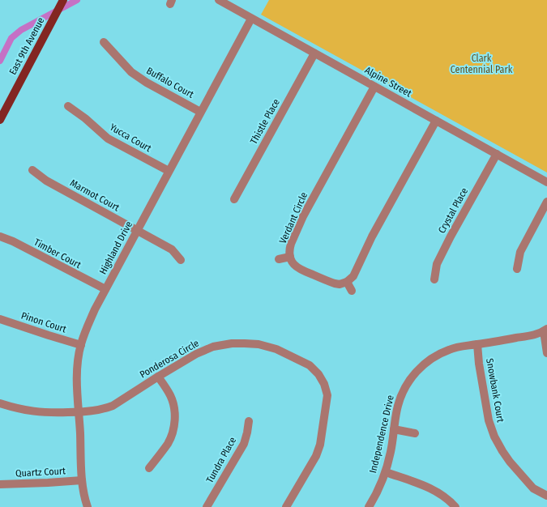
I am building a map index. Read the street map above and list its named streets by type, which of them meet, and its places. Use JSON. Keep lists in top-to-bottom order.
{
  "streets": {
    "main road": ["East 9th Avenue"],
    "street": [
      "Alpine Street",
      "Buffalo Court",
      "Thistle Place",
      "Yucca Court",
      "Marmot Court",
      "Crystal Place",
      "Verdant Circle",
      "Highland Drive",
      "Timber Court",
      "Pinon Court",
      "Ponderosa Circle",
      "Snowbank Court",
      "Independence Drive",
      "Tundra Place",
      "Quartz Court"
    ]
  },
  "crossings": [
    ["Alpine Street", "Thistle Place"],
    ["Alpine Street", "Crystal Place"],
    ["Alpine Street", "Verdant Circle"],
    ["Alpine Street", "Highland Drive"],
    ["Buffalo Court", "Highland Drive"],
    ["Yucca Court", "Highland Drive"],
    ["Marmot Court", "Highland Drive"],
    ["Highland Drive", "Timber Court"],
    ["Highland Drive", "Pinon Court"],
    ["Highland Drive", "Ponderosa Circle"],
    ["Highland Drive", "Quartz Court"],
    ["Snowbank Court", "Independence Drive"]
  ],
  "parks": ["Clark Centennial Park"]
}
